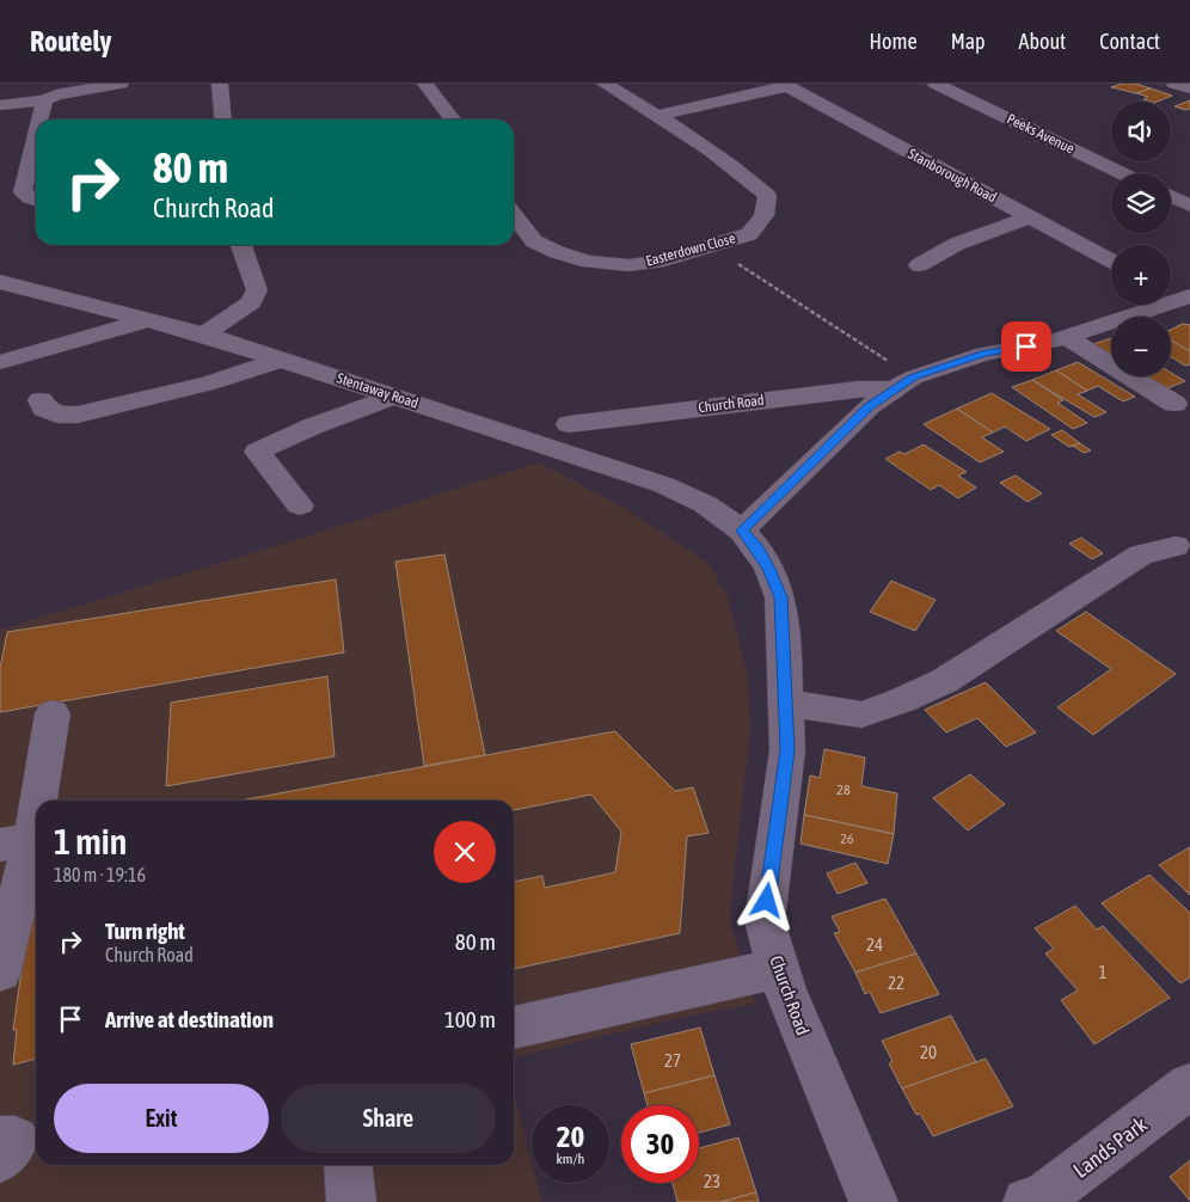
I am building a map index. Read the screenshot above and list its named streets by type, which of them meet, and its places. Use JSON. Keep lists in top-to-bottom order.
{
  "streets": {
    "street": [
      "Peeks Avenue",
      "Stanborough Road",
      "Easterdown Close",
      "Stentaway Road",
      "Church Road",
      "Lands Park"
    ]
  },
  "crossings": [
    ["Stentaway Road", "Church Road"]
  ],
  "house_numbers": [
    "28",
    "26",
    "24",
    "1",
    "22",
    "20",
    "27",
    "23"
  ],
  "page": {
    "header": "Routely",
    "nav": [
      "Home",
      "Map",
      "About",
      "Contact"
    ],
    "map_buttons": ["+", "−"],
    "turn": ["80 m", "Church Road"],
    "heading": ["1 min", "180 m · 19:16"],
    "list": [
      {
        "name": "Turn right",
        "note": "Church Road",
        "value": "80 m"
      },
      {
        "name": "Arrive at destination",
        "value": "100 m"
      }
    ],
    "buttons": ["Exit", "Share"],
    "speed": "20 km/h",
    "limit": "30"
  }
}
